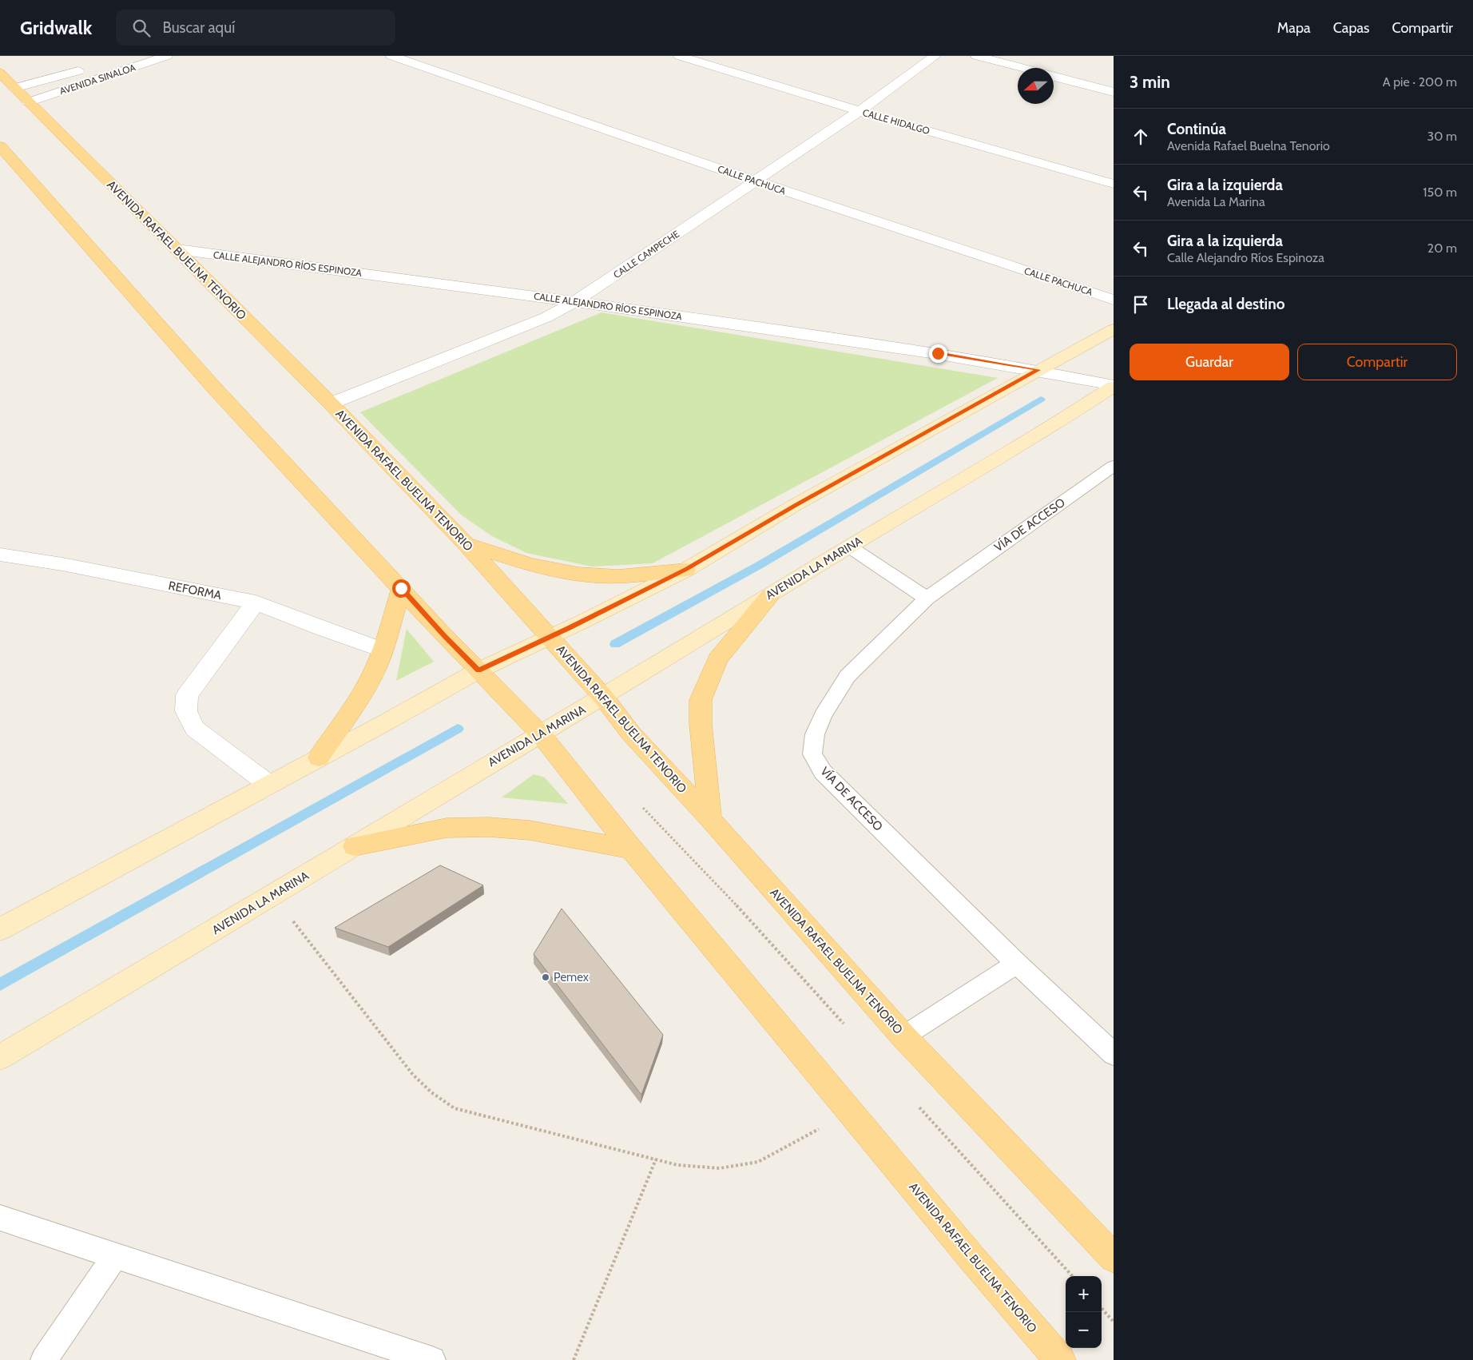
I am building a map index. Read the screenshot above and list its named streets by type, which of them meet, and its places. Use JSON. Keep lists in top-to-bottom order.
{
  "streets": {
    "main road": ["AVENIDA RAFAEL BUELNA TENORIO", "AVENIDA LA MARINA"],
    "street": [
      "AVENIDA SINALOA",
      "CALLE HIDALGO",
      "CALLE PACHUCA",
      "CALLE CAMPECHE",
      "CALLE ALEJANDRO RÍOS ESPINOZA",
      "REFORMA"
    ],
    "lane": ["VÍA DE ACCESO"]
  },
  "crossings": [
    ["AVENIDA SINALOA", "AVENIDA RAFAEL BUELNA TENORIO"],
    ["CALLE HIDALGO", "CALLE CAMPECHE"],
    ["CALLE PACHUCA", "CALLE CAMPECHE"],
    ["AVENIDA RAFAEL BUELNA TENORIO", "CALLE CAMPECHE"],
    ["AVENIDA RAFAEL BUELNA TENORIO", "CALLE ALEJANDRO RÍOS ESPINOZA"],
    ["AVENIDA RAFAEL BUELNA TENORIO", "AVENIDA LA MARINA"],
    ["CALLE CAMPECHE", "CALLE ALEJANDRO RÍOS ESPINOZA"],
    ["CALLE ALEJANDRO RÍOS ESPINOZA", "AVENIDA LA MARINA"]
  ],
  "places": ["Pemex"],
  "north": "left",
  "page": {
    "header": "Gridwalk",
    "search": "Buscar aquí",
    "nav": ["Mapa", "Capas", "Compartir"],
    "heading": ["3 min", "A pie · 200 m"],
    "list": [
      ["Continúa", "Avenida Rafael Buelna Tenorio", "30 m"],
      ["Gira a la izquierda", "Avenida La Marina", "150 m"],
      ["Gira a la izquierda", "Calle Alejandro Ríos Espinoza", "20 m"],
      "Llegada al destino"
    ],
    "buttons": ["Guardar", "Compartir"],
    "map_buttons": ["+", "−"]
  }
}
